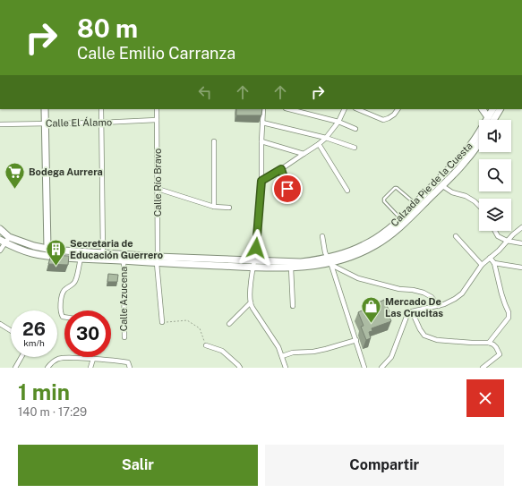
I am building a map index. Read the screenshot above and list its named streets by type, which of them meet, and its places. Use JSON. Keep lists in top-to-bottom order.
{
  "streets": {
    "main road": ["Calzada Pie de la Cuesta"],
    "street": ["Calle El Álamo", "Calle Río Bravo", "Calle Azucena"]
  },
  "crossings": [
    ["Calle El Álamo", "Calle Río Bravo"],
    ["Calle Río Bravo", "Calzada Pie de la Cuesta"],
    ["Calzada Pie de la Cuesta", "Calle Azucena"]
  ],
  "places": {
    "supermarket": ["Bodega Aurrera"],
    "building": ["Secretaria de Educación Guerrero"],
    "shop": ["Mercado De Las Crucitas"]
  },
  "page": {
    "turn": ["80 m", "Calle Emilio Carranza"],
    "speed": "26 km/h",
    "limit": "30",
    "heading": ["1 min", "140 m · 17:29"],
    "buttons": ["Salir", "Compartir"]
  }
}
